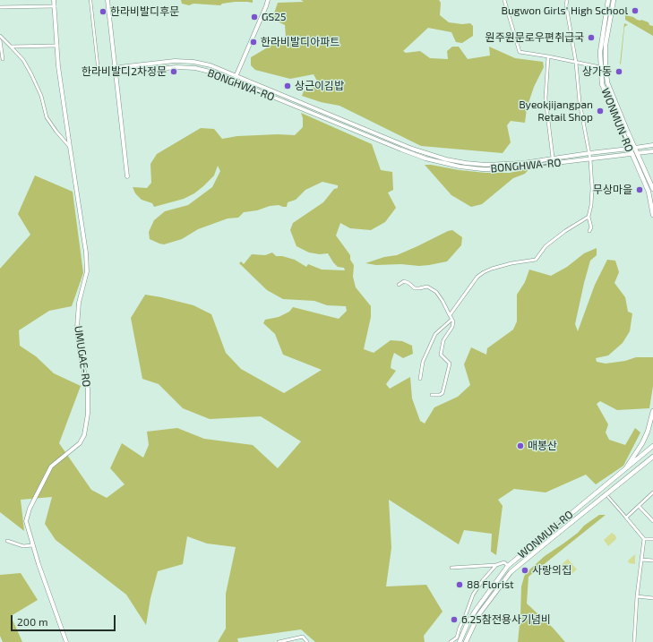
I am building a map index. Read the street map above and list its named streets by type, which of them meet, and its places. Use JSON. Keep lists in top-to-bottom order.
{
  "streets": {
    "main road": ["BONGHWA-RO", "WONMUN-RO"],
    "street": ["UMUGAE-RO"]
  },
  "crossings": [
    ["BONGHWA-RO", "WONMUN-RO"]
  ],
  "places": [
    "Bugwon Girls' High School",
    "한라비발디후문",
    "GS25",
    "원주원문로우편취급국",
    "한라비발디아파트",
    "한라비발디2차정문",
    "상가동",
    "상근이김밥",
    "Byeokjijangpan Retail Shop",
    "무상마을",
    "매봉산",
    "사랑의집",
    "88 Florist",
    "6.25참전용사기념비"
  ],
  "scale_bar": "200 m"
}
